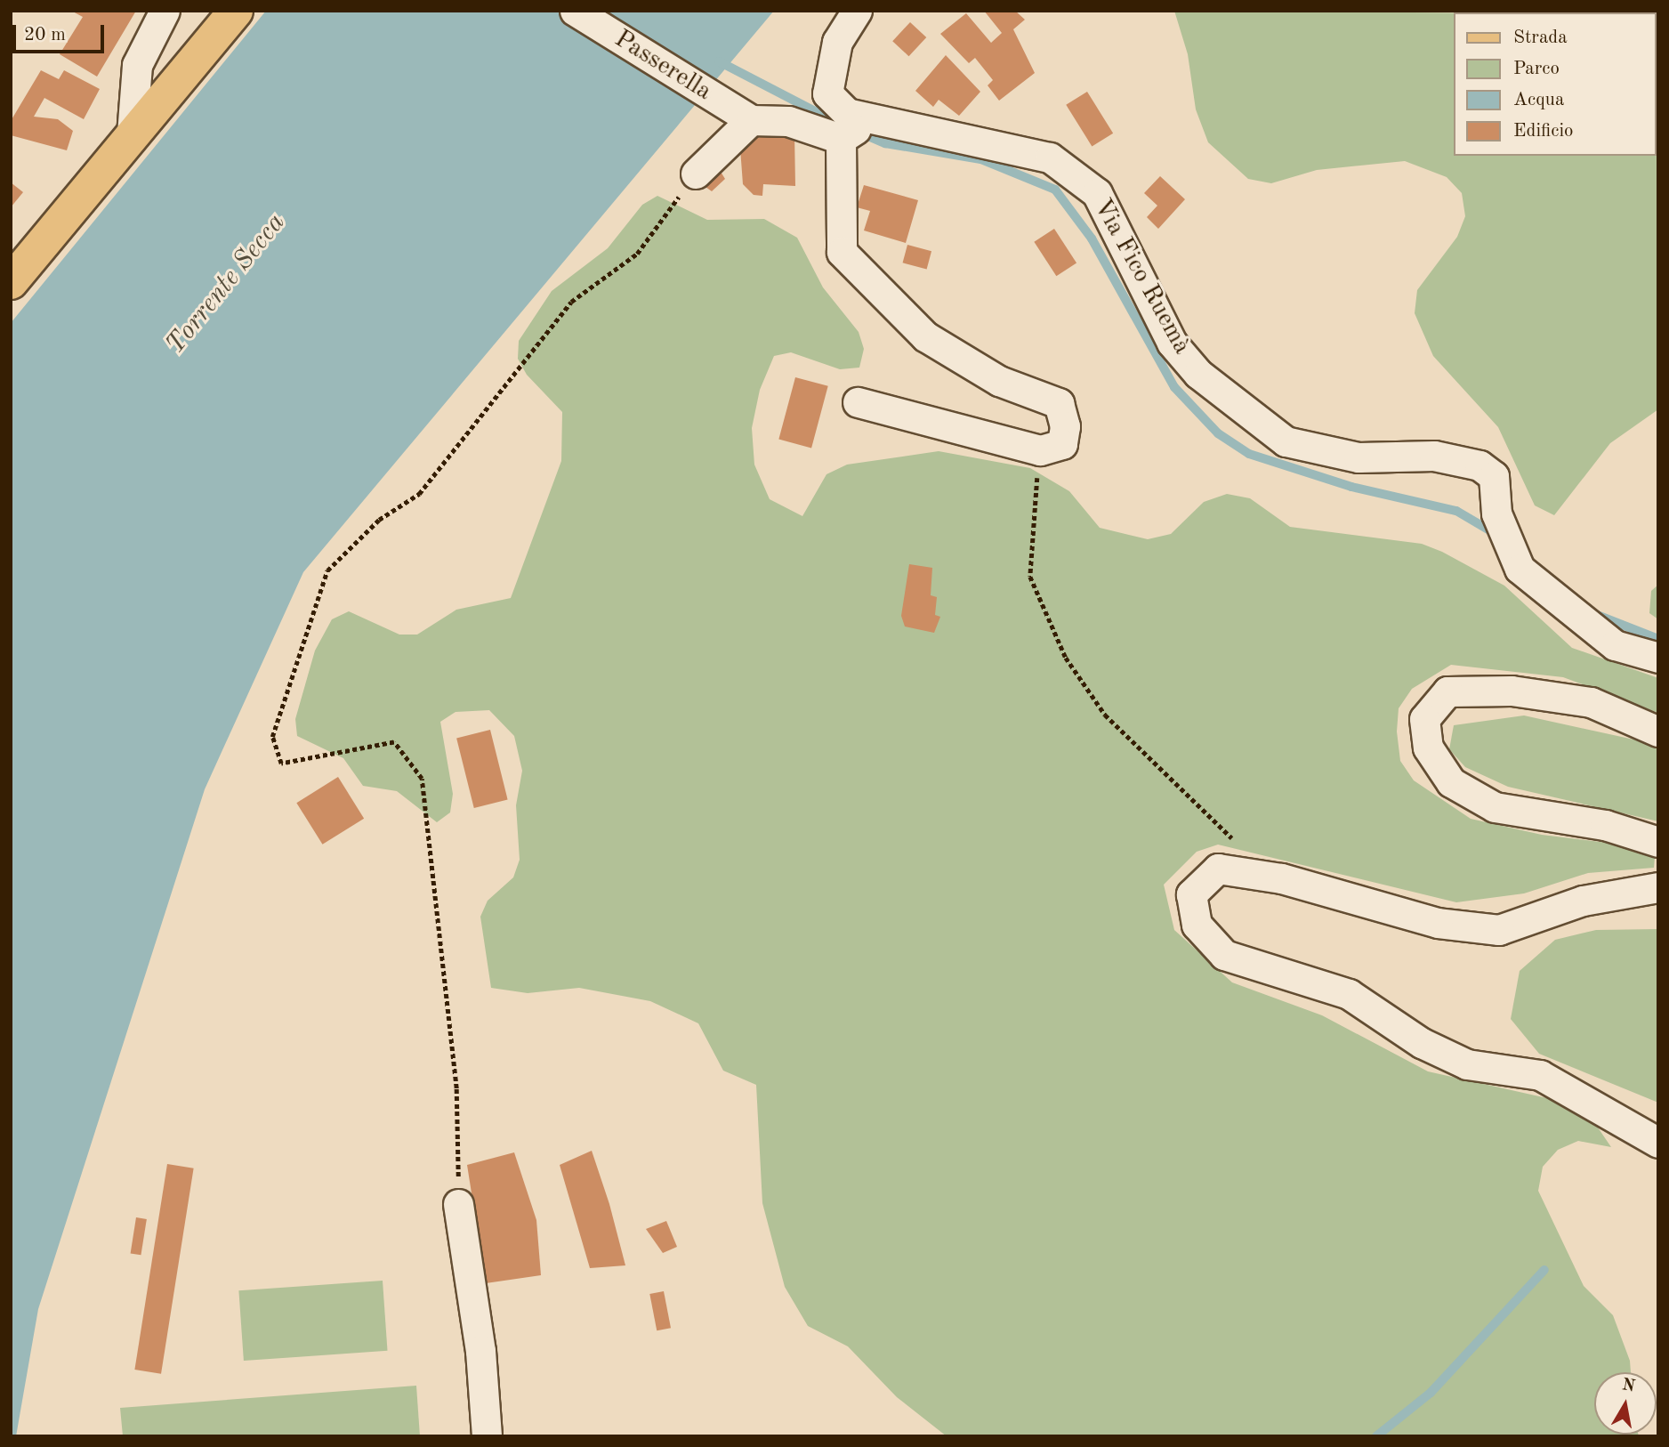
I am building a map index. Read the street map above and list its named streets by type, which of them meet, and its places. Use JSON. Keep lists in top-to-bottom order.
{
  "streets": {
    "street": ["Passerella", "Via Fico Ruemà"]
  },
  "water": ["Torrente Secca"],
  "legend": [
    "Strada",
    "Parco",
    "Acqua",
    "Edificio"
  ],
  "scale_bar": "20 m",
  "north": "top"
}
